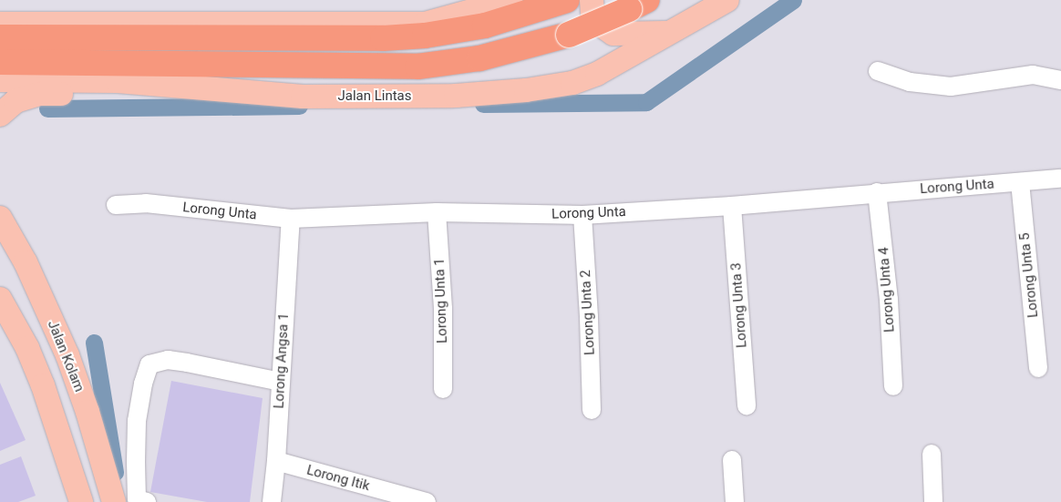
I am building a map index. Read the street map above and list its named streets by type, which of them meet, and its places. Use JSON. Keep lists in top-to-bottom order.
{
  "streets": {
    "main road": ["Jalan Lintas", "Jalan Kolam"],
    "street": [
      "Lorong Unta",
      "Lorong Unta 5",
      "Lorong Unta 4",
      "Lorong Unta 1",
      "Lorong Unta 3",
      "Lorong Unta 2",
      "Lorong Angsa 1",
      "Lorong Itik"
    ]
  },
  "crossings": [
    ["Lorong Unta", "Lorong Unta 5"],
    ["Lorong Unta", "Lorong Unta 4"],
    ["Lorong Unta", "Lorong Unta 1"],
    ["Lorong Unta", "Lorong Unta 3"],
    ["Lorong Unta", "Lorong Unta 2"],
    ["Lorong Unta", "Lorong Angsa 1"],
    ["Lorong Angsa 1", "Lorong Itik"]
  ]
}
